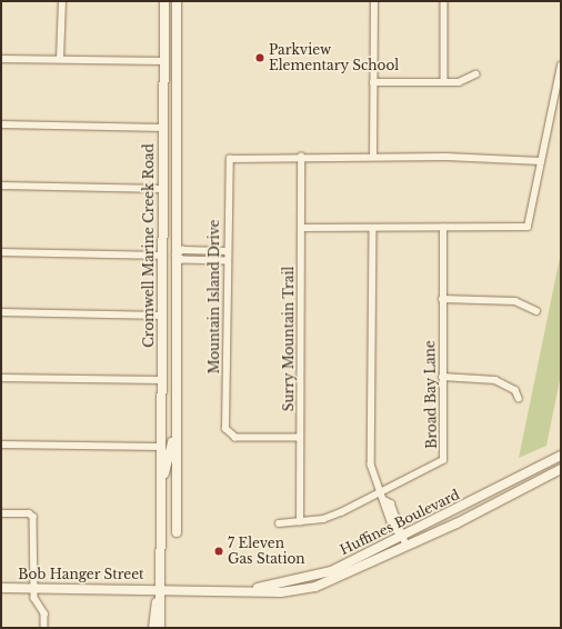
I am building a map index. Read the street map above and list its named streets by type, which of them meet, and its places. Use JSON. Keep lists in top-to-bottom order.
{
  "streets": {
    "main road": ["Cromwell Marine Creek Road", "Huffines Boulevard", "Bob Hanger Street"],
    "street": ["Mountain Island Drive", "Surry Mountain Trail", "Broad Bay Lane"]
  },
  "crossings": [
    ["Cromwell Marine Creek Road", "Huffines Boulevard"],
    ["Cromwell Marine Creek Road", "Bob Hanger Street"],
    ["Mountain Island Drive", "Surry Mountain Trail"],
    ["Surry Mountain Trail", "Broad Bay Lane"],
    ["Huffines Boulevard", "Bob Hanger Street"]
  ],
  "places": ["Parkview Elementary School", "7 Eleven Gas Station"]
}
